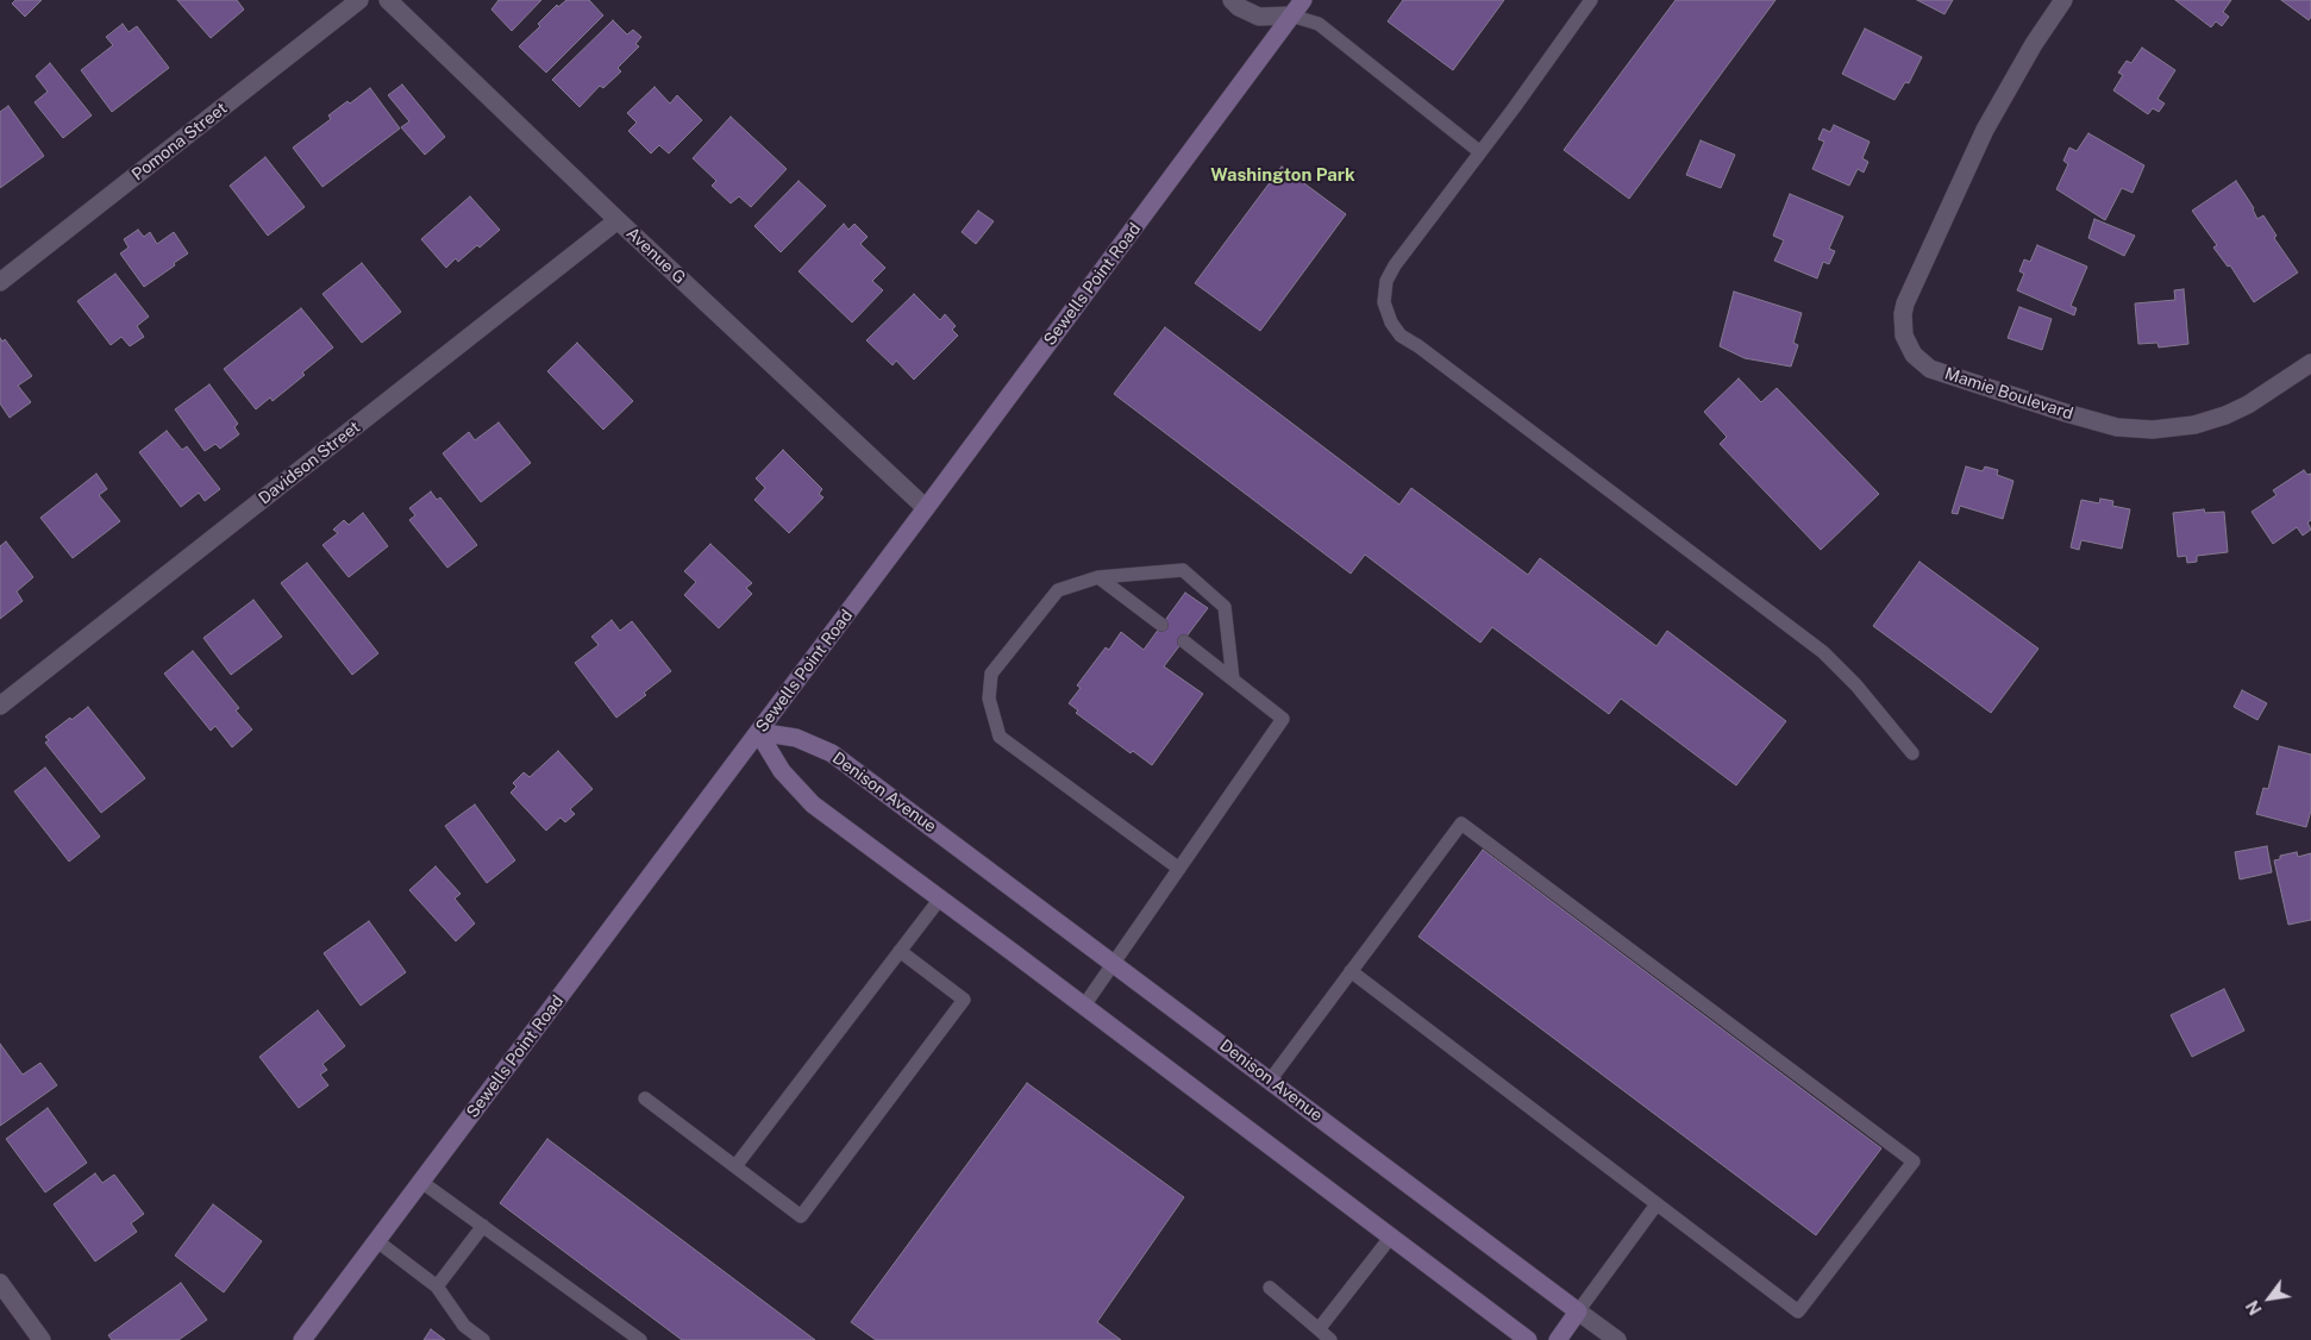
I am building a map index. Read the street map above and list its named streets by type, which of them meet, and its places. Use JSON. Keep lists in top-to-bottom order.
{
  "streets": {
    "street": [
      "Pomona Street",
      "Avenue G",
      "Sewells Point Road",
      "Mamie Boulevard",
      "Davidson Street",
      "Denison Avenue"
    ]
  },
  "crossings": [
    ["Avenue G", "Sewells Point Road"],
    ["Avenue G", "Davidson Street"],
    ["Sewells Point Road", "Denison Avenue"]
  ],
  "districts": ["Washington Park"],
  "north": "bottom left"
}
